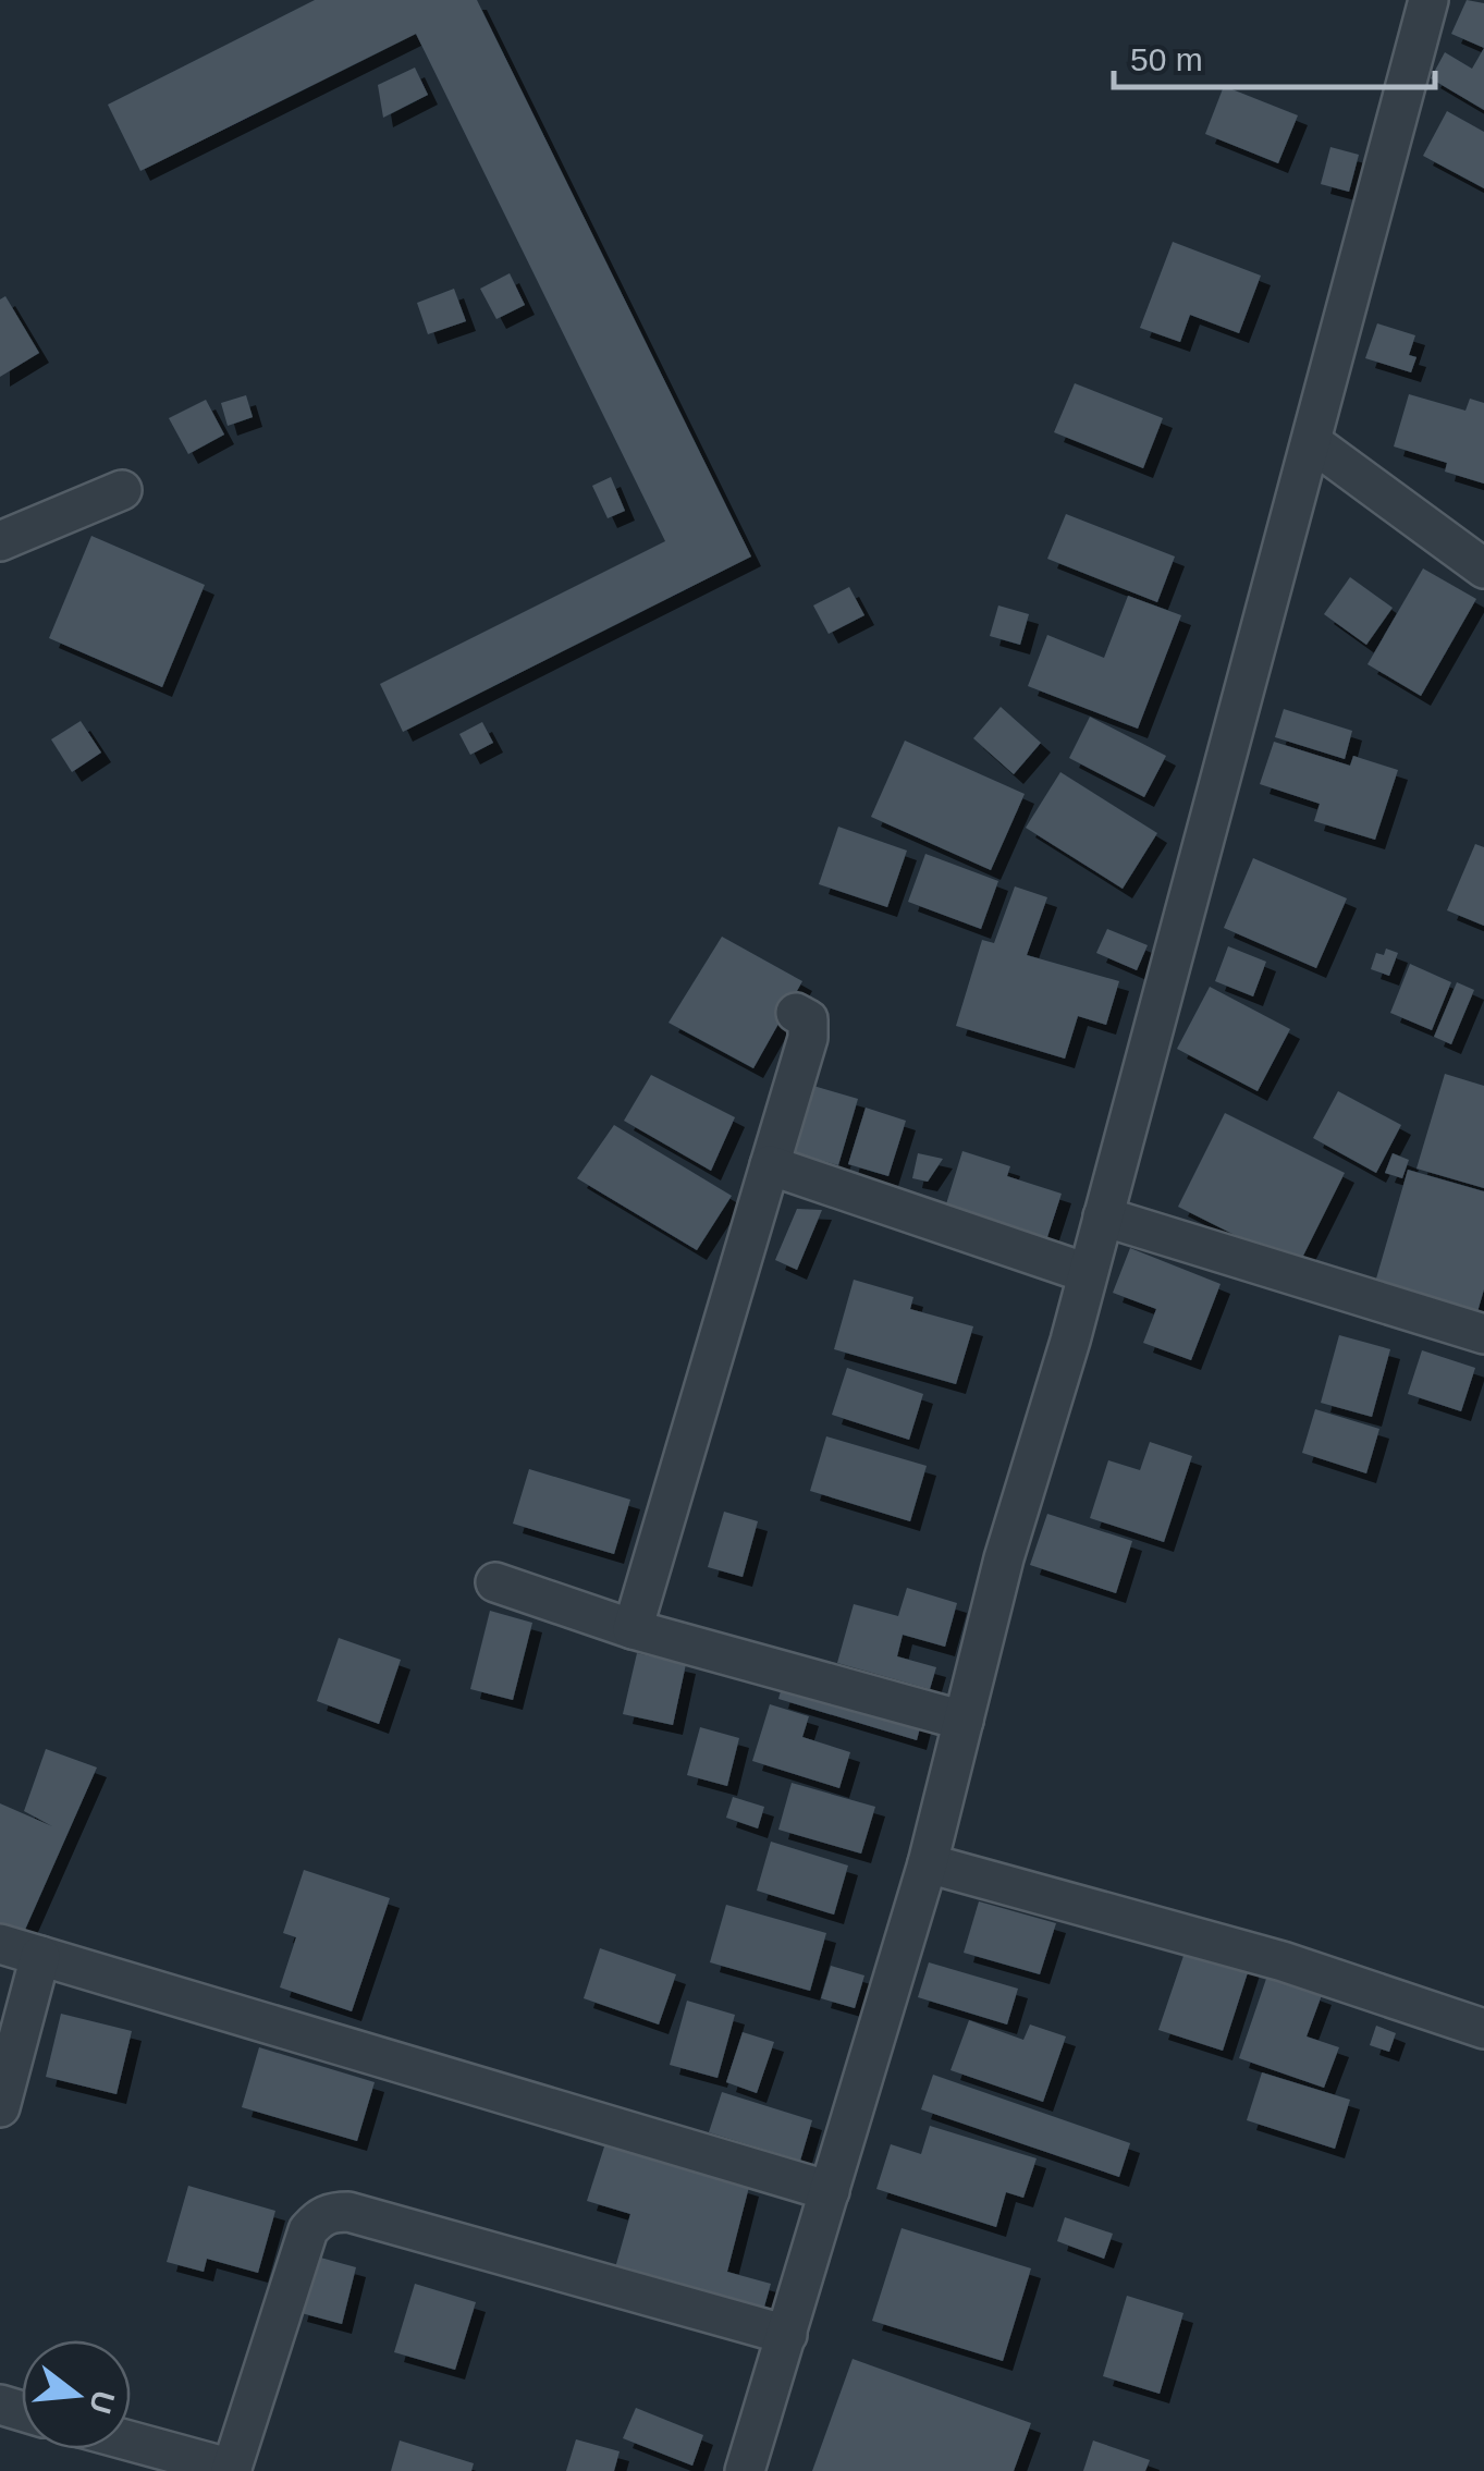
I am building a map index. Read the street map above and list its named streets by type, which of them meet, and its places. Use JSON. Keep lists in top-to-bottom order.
{
  "scale_bar": "50 m",
  "north": "right"
}
